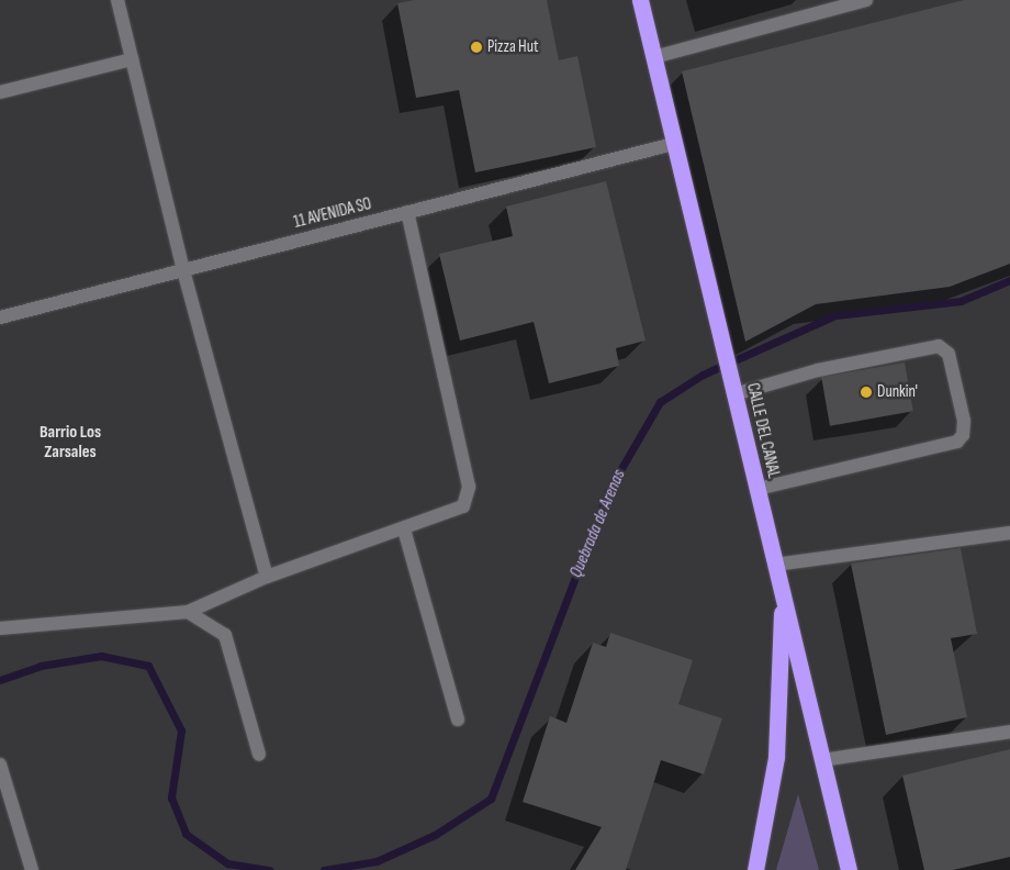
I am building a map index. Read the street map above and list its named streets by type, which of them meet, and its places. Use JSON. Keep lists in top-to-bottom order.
{
  "streets": {
    "highway": ["CALLE DEL CANAL"],
    "street": ["11 AVENIDA SO"]
  },
  "crossings": [
    ["11 AVENIDA SO", "CALLE DEL CANAL"]
  ],
  "districts": ["Barrio Los Zarsales"],
  "water": ["Quebrada de Arenas"],
  "places": ["Pizza Hut", "Dunkin'"]
}
